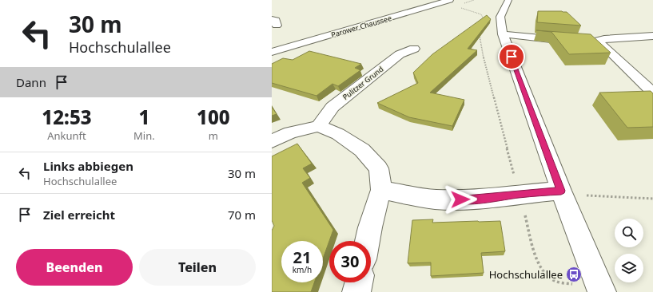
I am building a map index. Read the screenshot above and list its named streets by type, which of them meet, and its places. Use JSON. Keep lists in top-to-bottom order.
{
  "streets": {
    "street": ["Parower Chaussee", "Pulitzer Grund"]
  },
  "places": {
    "bus stop": ["Hochschulallee"]
  },
  "page": {
    "turn": ["30 m", "Hochschulallee"],
    "then": "Dann",
    "eta": [
      "12:53",
      "Ankunft",
      "1",
      "Min.",
      "100",
      "m"
    ],
    "list": [
      {
        "name": "Links abbiegen",
        "note": "Hochschulallee",
        "value": "30 m"
      },
      {
        "name": "Ziel erreicht",
        "value": "70 m"
      }
    ],
    "speed": "21 km/h",
    "limit": "30",
    "buttons": ["Beenden", "Teilen"]
  }
}
